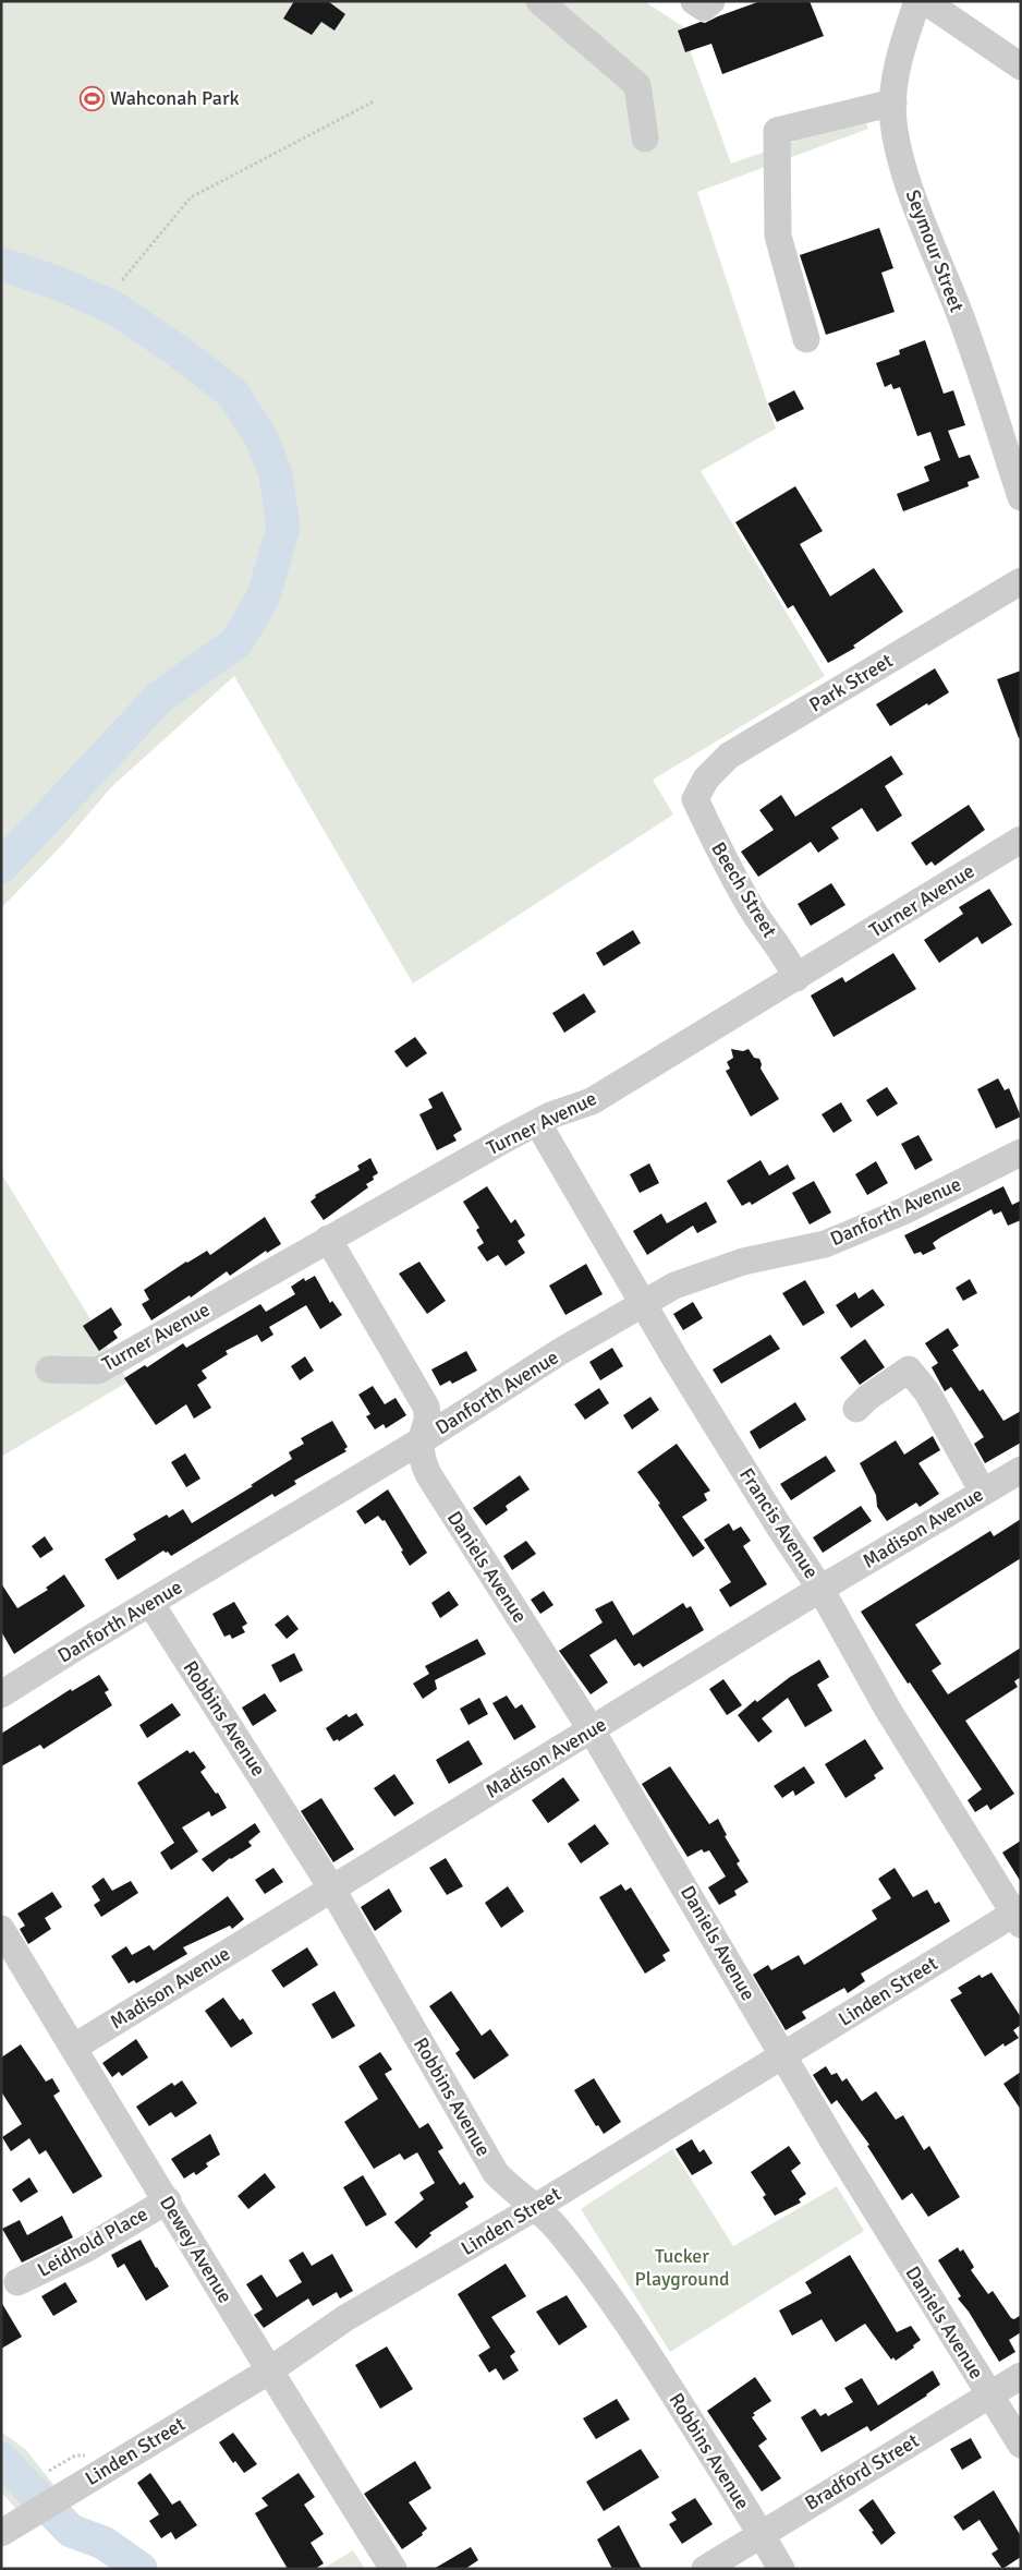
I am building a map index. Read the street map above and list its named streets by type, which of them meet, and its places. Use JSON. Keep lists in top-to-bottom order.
{
  "streets": {
    "street": [
      "Seymour Street",
      "Park Street",
      "Beech Street",
      "Turner Avenue",
      "Danforth Avenue",
      "Francis Avenue",
      "Madison Avenue",
      "Daniels Avenue",
      "Robbins Avenue",
      "Linden Street",
      "Leidhold Place",
      "Dewey Avenue",
      "Bradford Street"
    ]
  },
  "crossings": [
    ["Park Street", "Beech Street"],
    ["Beech Street", "Turner Avenue"],
    ["Turner Avenue", "Francis Avenue"],
    ["Turner Avenue", "Daniels Avenue"],
    ["Danforth Avenue", "Francis Avenue"],
    ["Danforth Avenue", "Daniels Avenue"],
    ["Danforth Avenue", "Robbins Avenue"],
    ["Francis Avenue", "Madison Avenue"],
    ["Francis Avenue", "Linden Street"],
    ["Madison Avenue", "Daniels Avenue"],
    ["Madison Avenue", "Robbins Avenue"],
    ["Madison Avenue", "Dewey Avenue"],
    ["Daniels Avenue", "Linden Street"],
    ["Daniels Avenue", "Bradford Street"],
    ["Robbins Avenue", "Linden Street"],
    ["Robbins Avenue", "Bradford Street"],
    ["Linden Street", "Dewey Avenue"],
    ["Leidhold Place", "Dewey Avenue"]
  ],
  "parks": ["Tucker Playground"],
  "places": {
    "sports": ["Wahconah Park"]
  }
}
